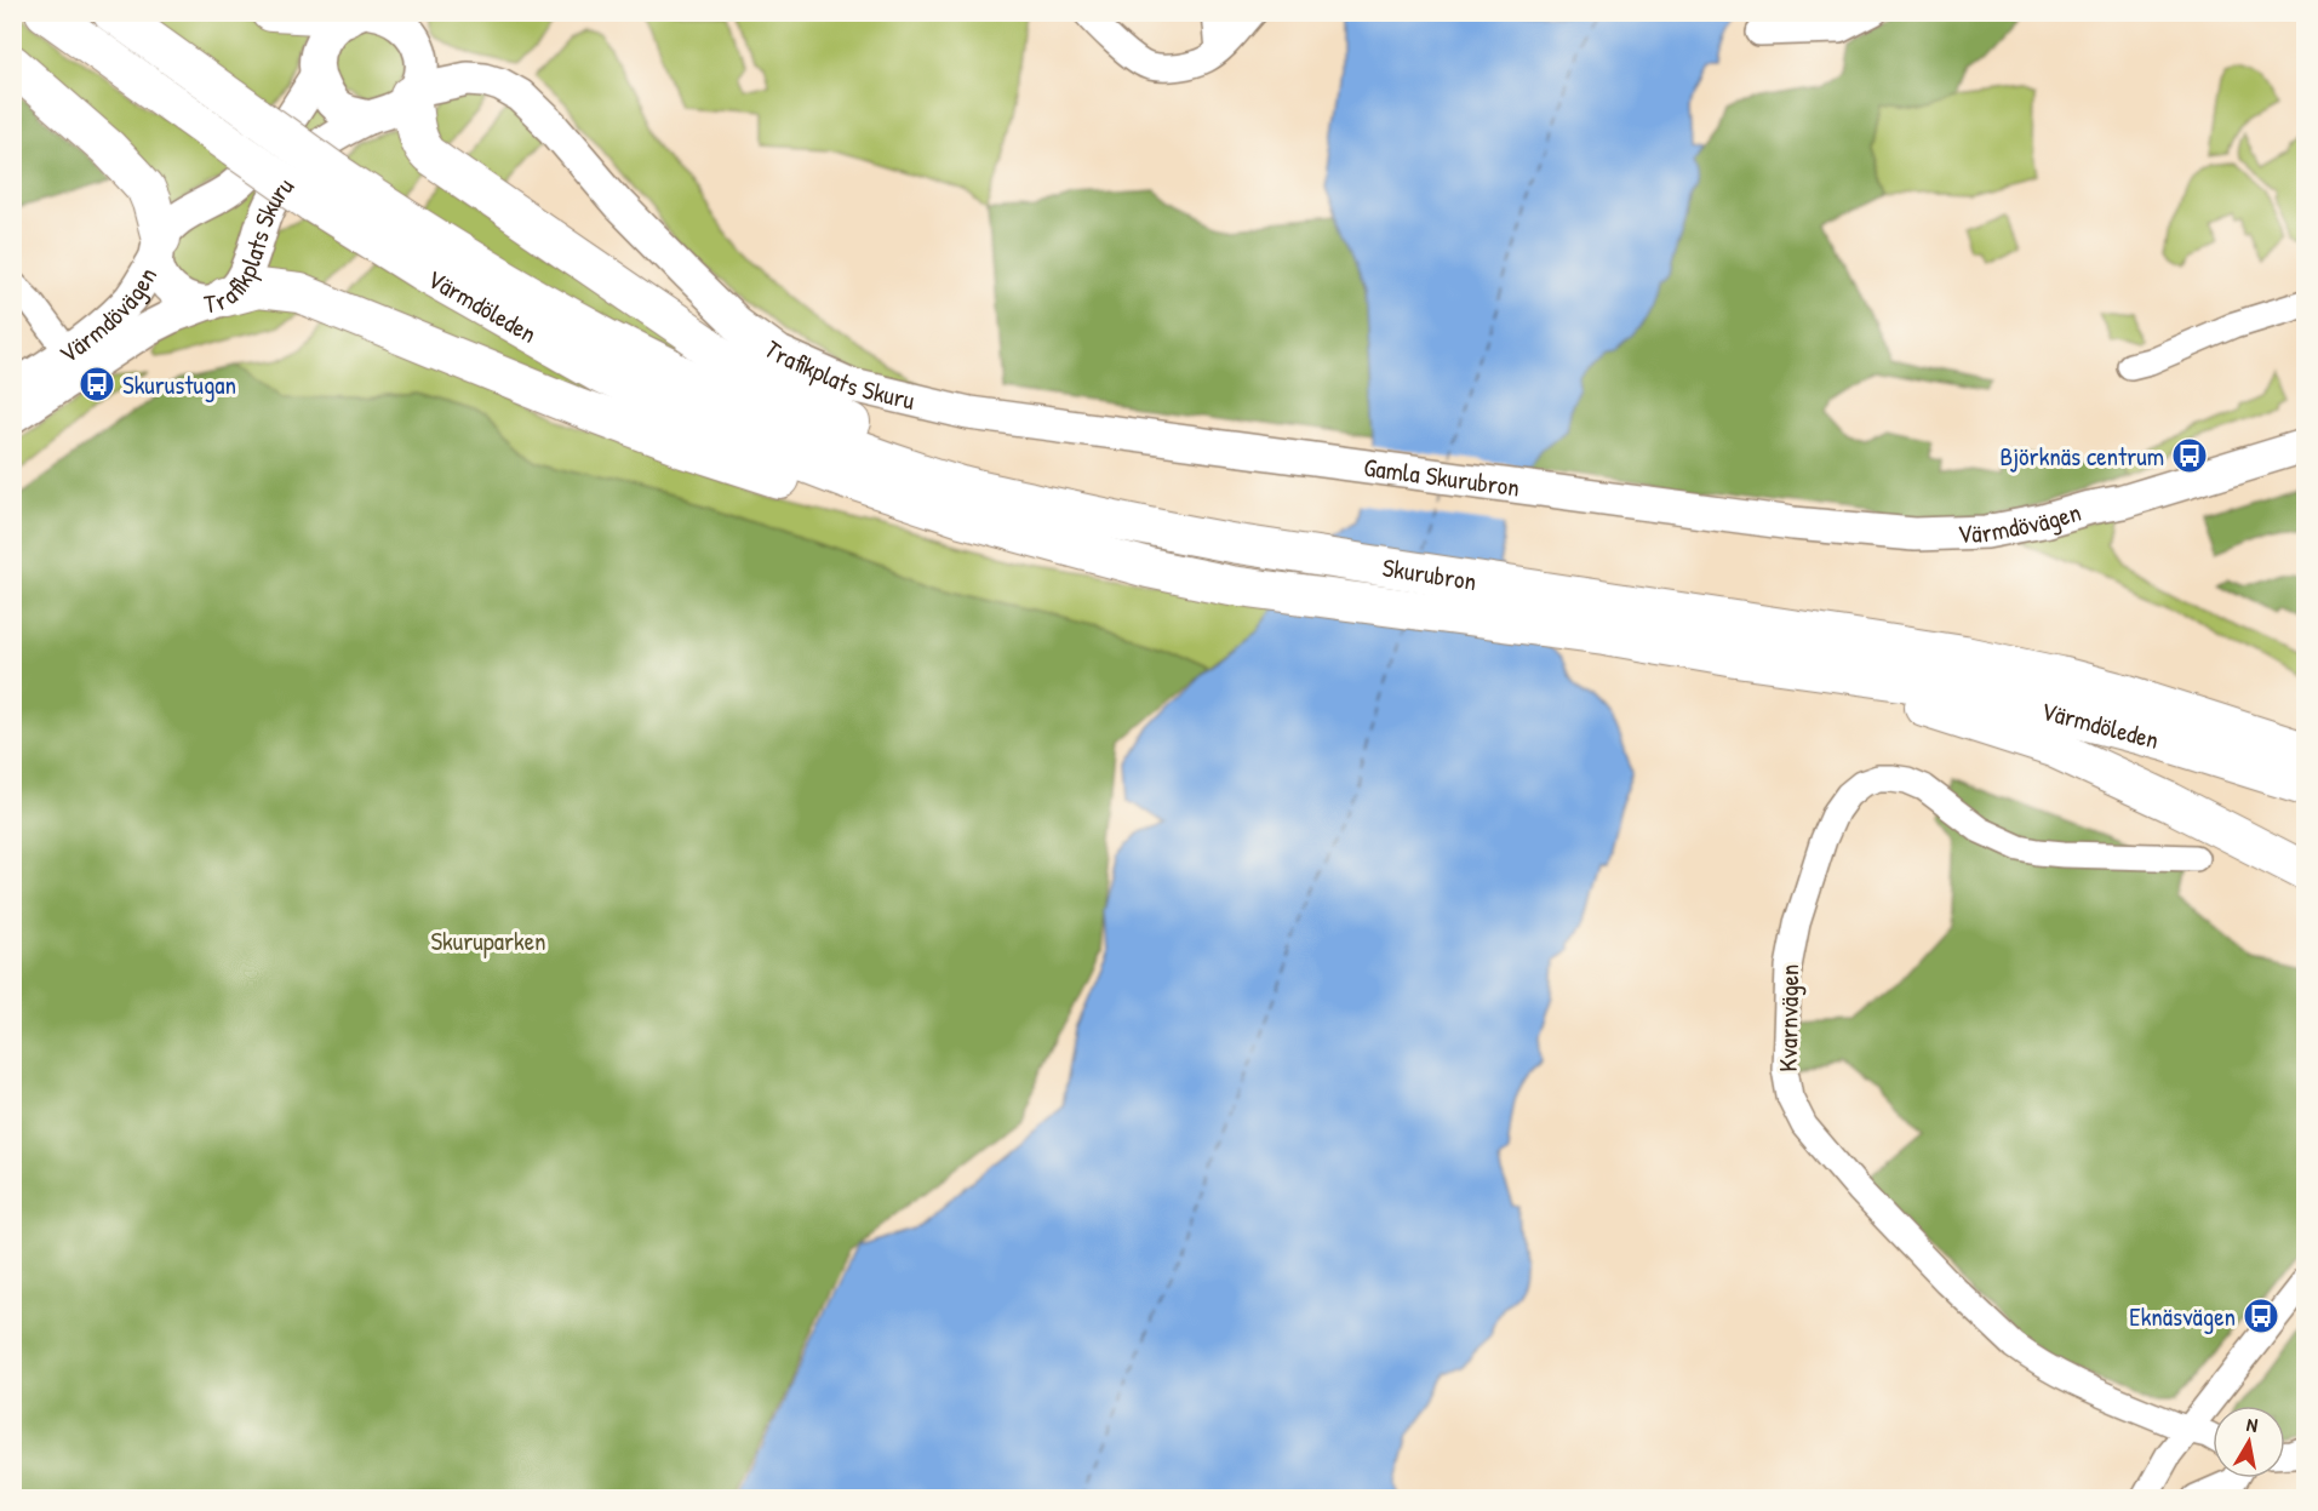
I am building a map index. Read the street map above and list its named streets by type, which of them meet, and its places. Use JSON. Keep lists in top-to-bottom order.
{
  "streets": {
    "highway": ["Värmdöleden", "Skurubron"],
    "main road": ["Trafikplats Skuru", "Värmdövägen", "Gamla Skurubron"],
    "street": ["Kvarnvägen"]
  },
  "crossings": [
    ["Trafikplats Skuru", "Värmdövägen"],
    ["Trafikplats Skuru", "Gamla Skurubron"],
    ["Värmdöleden", "Skurubron"],
    ["Värmdövägen", "Gamla Skurubron"]
  ],
  "parks": ["Skuruparken"],
  "places": {
    "bus stop": ["Skurustugan", "Björknäs centrum", "Eknäsvägen"]
  },
  "north": "top"
}
